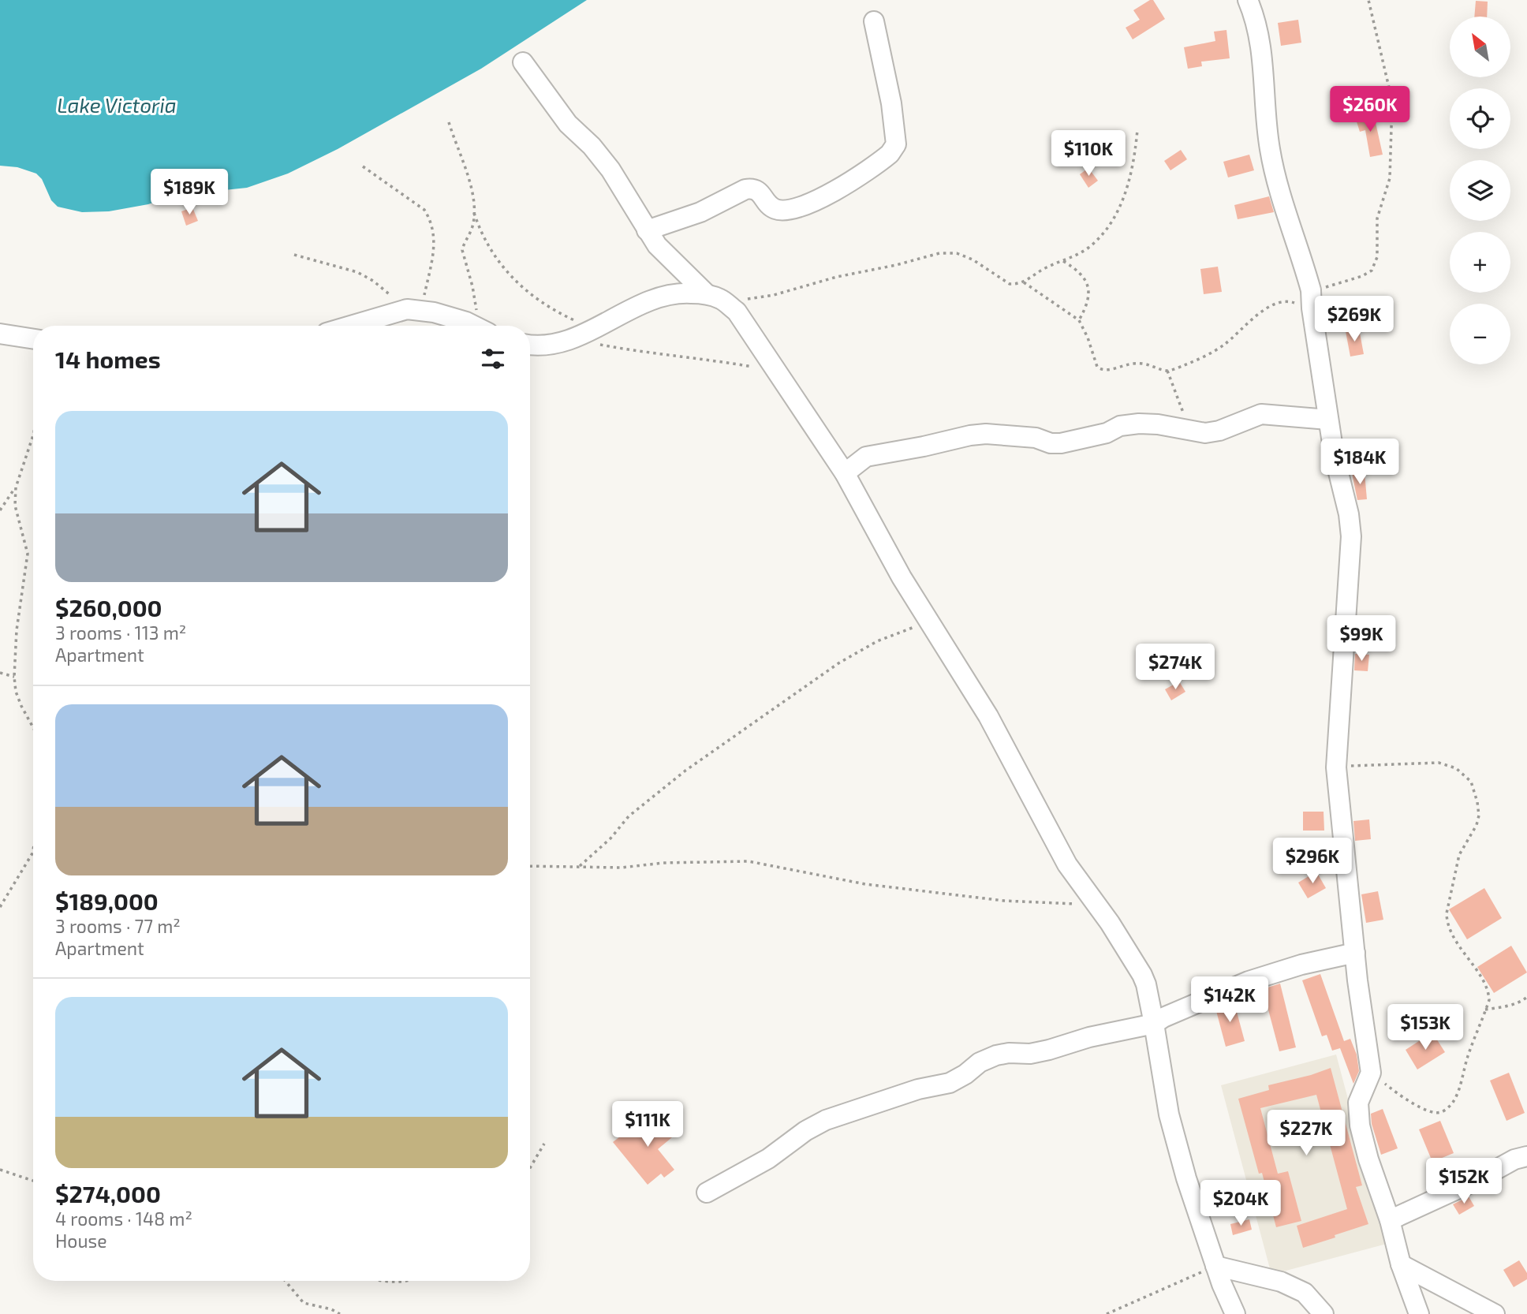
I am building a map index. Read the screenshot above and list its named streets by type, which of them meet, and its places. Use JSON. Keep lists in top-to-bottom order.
{
  "water": ["Lake Victoria"],
  "north": "top left",
  "page": {
    "map_buttons": ["+", "−"],
    "price": [
      "$260K",
      "$110K",
      "$189K",
      "$269K",
      "$184K",
      "$99K",
      "$274K",
      "$296K",
      "$142K",
      "$153K",
      "$111K",
      "$227K",
      "$152K",
      "$204K"
    ],
    "heading": "14 homes",
    "list": [
      {
        "name": "$260,000",
        "note": "3 rooms · 113 m² · Apartment"
      },
      {
        "name": "$189,000",
        "note": "3 rooms · 77 m² · Apartment"
      },
      {
        "name": "$274,000",
        "note": "4 rooms · 148 m² · House"
      }
    ]
  }
}
